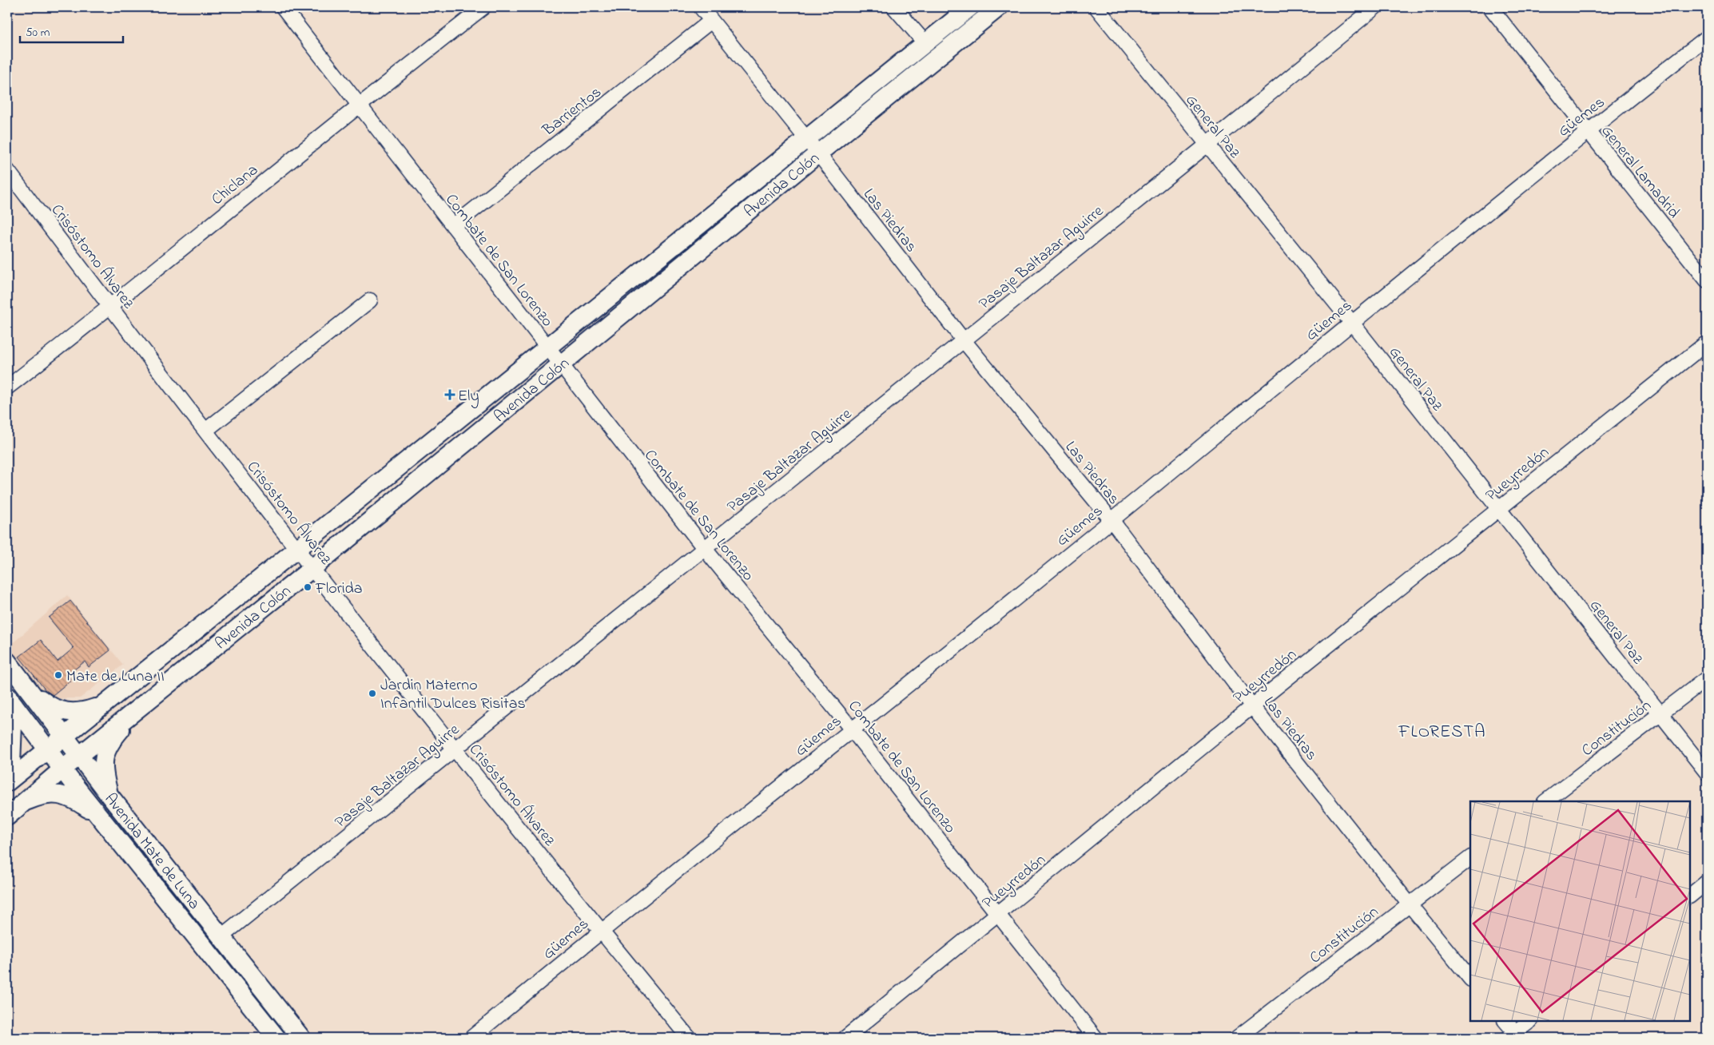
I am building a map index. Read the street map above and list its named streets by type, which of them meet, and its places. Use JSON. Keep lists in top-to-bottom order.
{
  "streets": {
    "main road": ["Avenida Colón", "Avenida Mate de Luna"],
    "street": [
      "Barrientos",
      "Güemes",
      "General Paz",
      "General Lamadrid",
      "Chiclana",
      "Las Piedras",
      "Crisóstomo Álvarez",
      "Pasaje Baltazar Aguirre",
      "Combate de San Lorenzo",
      "Pueyrredón",
      "Constitución"
    ]
  },
  "crossings": [
    ["Barrientos", "Las Piedras"],
    ["Barrientos", "Combate de San Lorenzo"],
    ["Güemes", "General Paz"],
    ["Güemes", "General Lamadrid"],
    ["Güemes", "Las Piedras"],
    ["Güemes", "Crisóstomo Álvarez"],
    ["Güemes", "Combate de San Lorenzo"],
    ["General Paz", "Pasaje Baltazar Aguirre"],
    ["General Paz", "Pueyrredón"],
    ["General Paz", "Constitución"],
    ["Chiclana", "Crisóstomo Álvarez"],
    ["Chiclana", "Combate de San Lorenzo"],
    ["Avenida Colón", "Las Piedras"],
    ["Avenida Colón", "Crisóstomo Álvarez"],
    ["Avenida Colón", "Combate de San Lorenzo"],
    ["Avenida Colón", "Avenida Mate de Luna"],
    ["Las Piedras", "Pasaje Baltazar Aguirre"],
    ["Las Piedras", "Pueyrredón"],
    ["Las Piedras", "Constitución"],
    ["Crisóstomo Álvarez", "Pasaje Baltazar Aguirre"],
    ["Pasaje Baltazar Aguirre", "Combate de San Lorenzo"],
    ["Pasaje Baltazar Aguirre", "Avenida Mate de Luna"],
    ["Combate de San Lorenzo", "Pueyrredón"]
  ],
  "districts": ["FLORESTA"],
  "places": {
    "health": ["Ely"],
    "other": ["Florida", "Mate de Luna II", "Jardin Materno Infantil Dulces Risitas"]
  },
  "scale_bar": "50 m"
}
